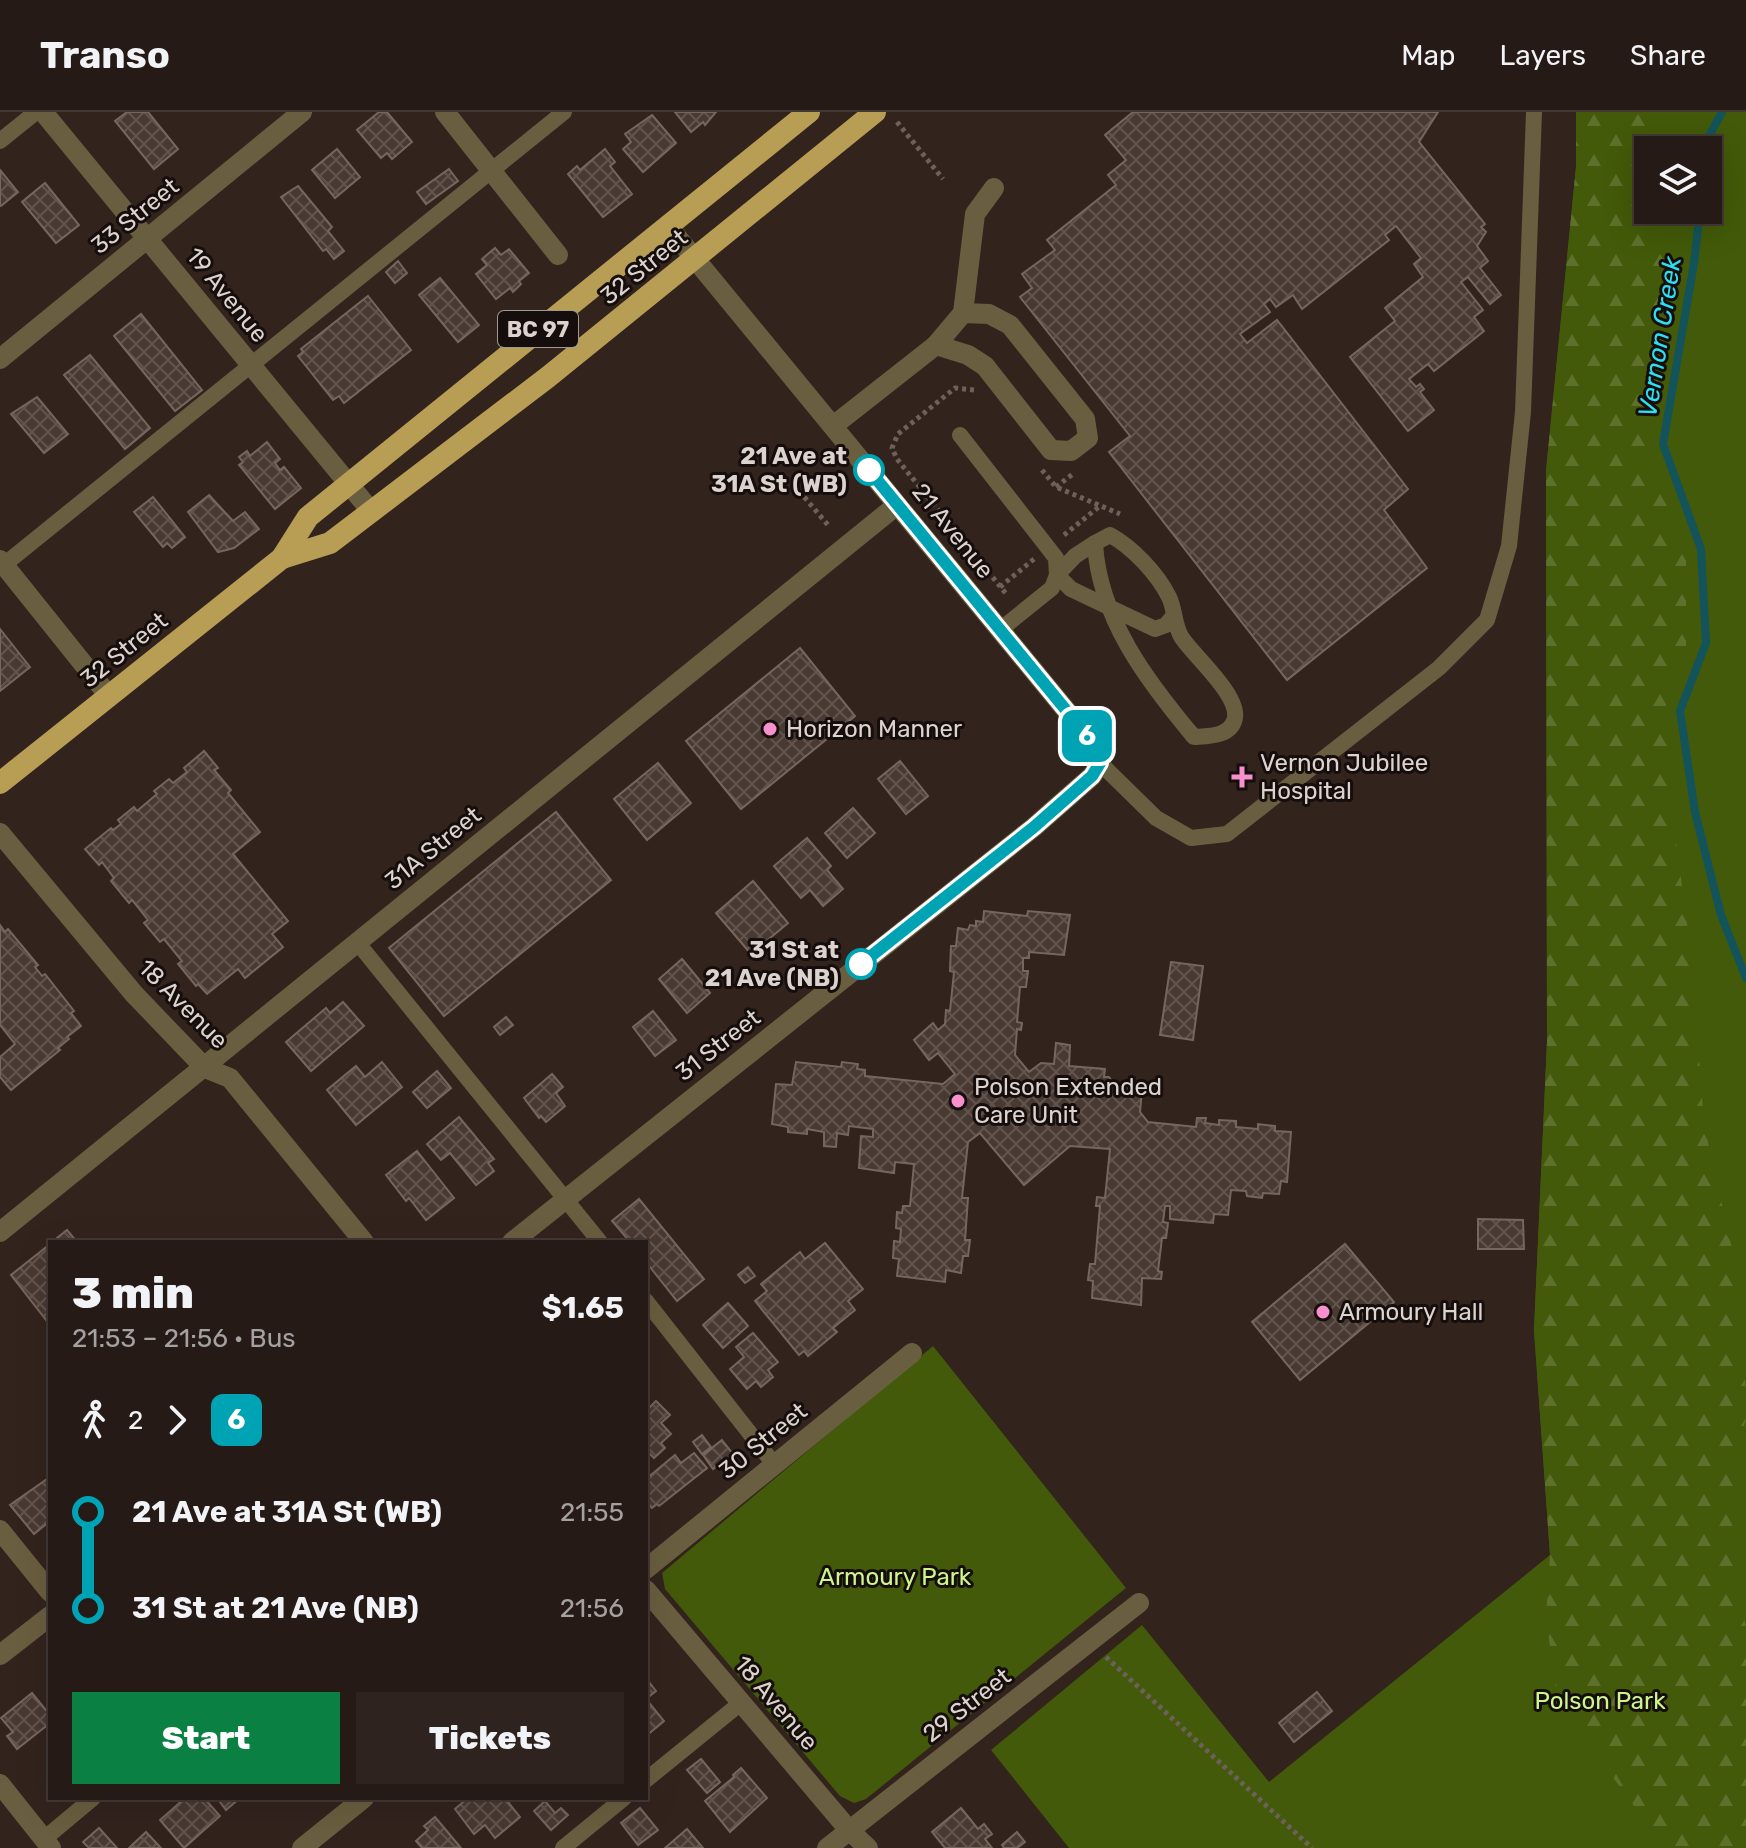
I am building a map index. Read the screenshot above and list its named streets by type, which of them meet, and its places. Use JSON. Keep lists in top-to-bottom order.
{
  "streets": {
    "highway": ["32 Street", "BC 97"],
    "street": [
      "33 Street",
      "19 Avenue",
      "21 Avenue",
      "31A Street",
      "18 Avenue",
      "31 Street",
      "30 Street",
      "29 Street"
    ]
  },
  "crossings": [
    ["33 Street", "19 Avenue"],
    ["32 Street", "19 Avenue"],
    ["32 Street", "21 Avenue"],
    ["21 Avenue", "31A Street"],
    ["21 Avenue", "31 Street"],
    ["31A Street", "18 Avenue"],
    ["18 Avenue", "29 Street"]
  ],
  "water": ["Vernon Creek"],
  "parks": ["Armoury Park", "Polson Park"],
  "places": {
    "other": [
      "21 Ave at 31A St (WB)",
      "Horizon Manner",
      "31 St at 21 Ave (NB)",
      "Polson Extended Care Unit",
      "Armoury Hall"
    ],
    "health": ["Vernon Jubilee Hospital"]
  },
  "lines": ["bus line 6"],
  "page": {
    "header": "Transo",
    "nav": ["Map", "Layers", "Share"],
    "on_map": "6",
    "heading": ["3 min", "21:53 – 21:56 · Bus", "$1.65"],
    "legs": ["2", "6"],
    "list": [
      {
        "name": "21 Ave at 31A St (WB)",
        "value": "21:55"
      },
      {
        "name": "31 St at 21 Ave (NB)",
        "value": "21:56"
      }
    ],
    "buttons": ["Start", "Tickets"]
  }
}
